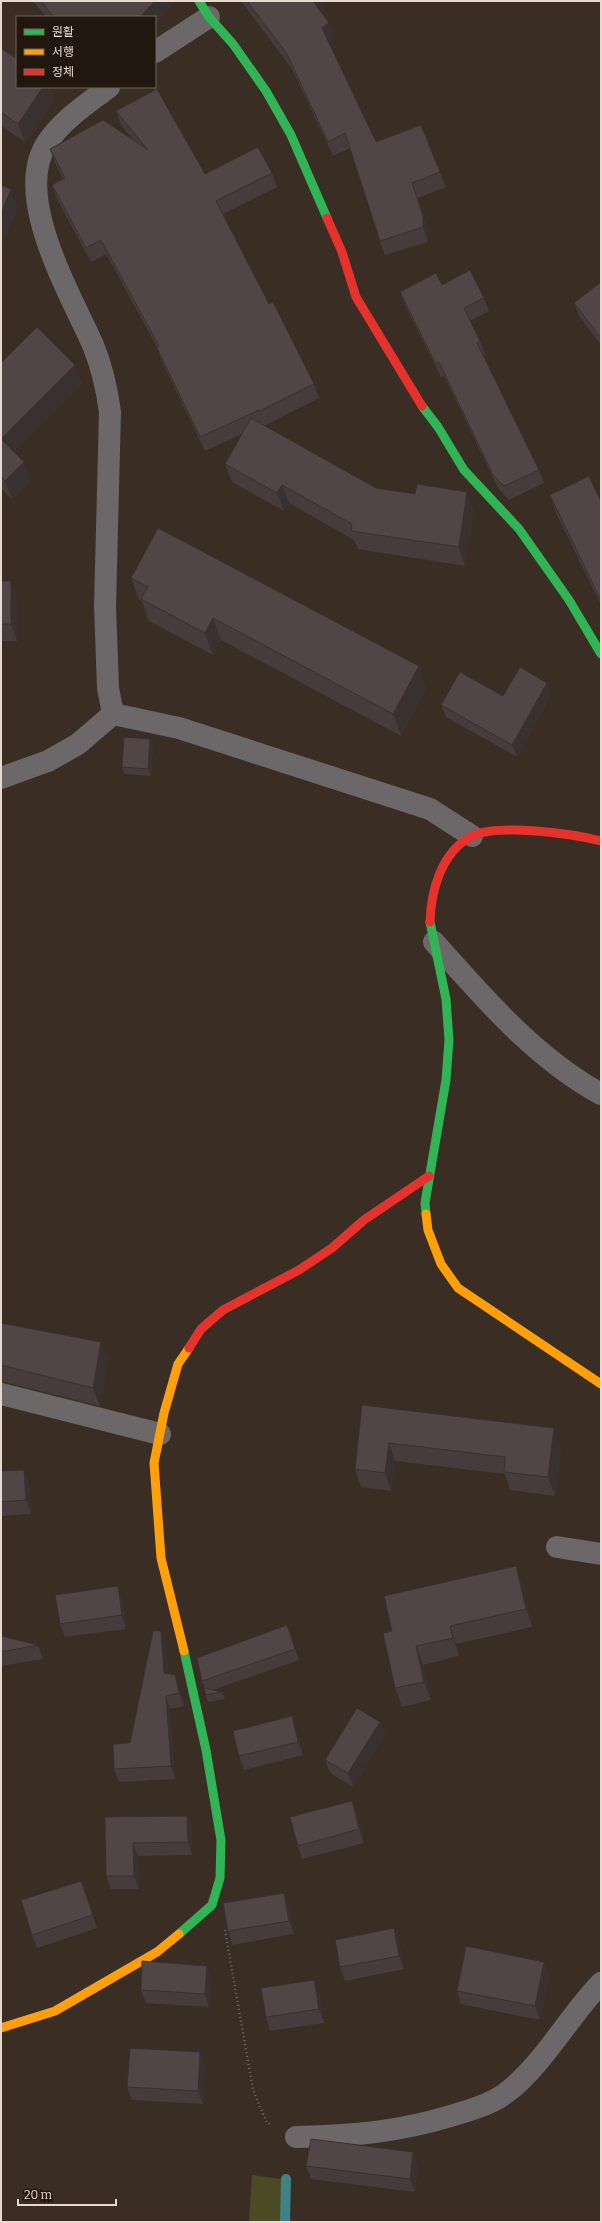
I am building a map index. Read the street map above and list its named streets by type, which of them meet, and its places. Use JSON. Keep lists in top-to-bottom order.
{
  "legend": ["원활", "서행", "정체"],
  "scale_bar": "20 m"
}
